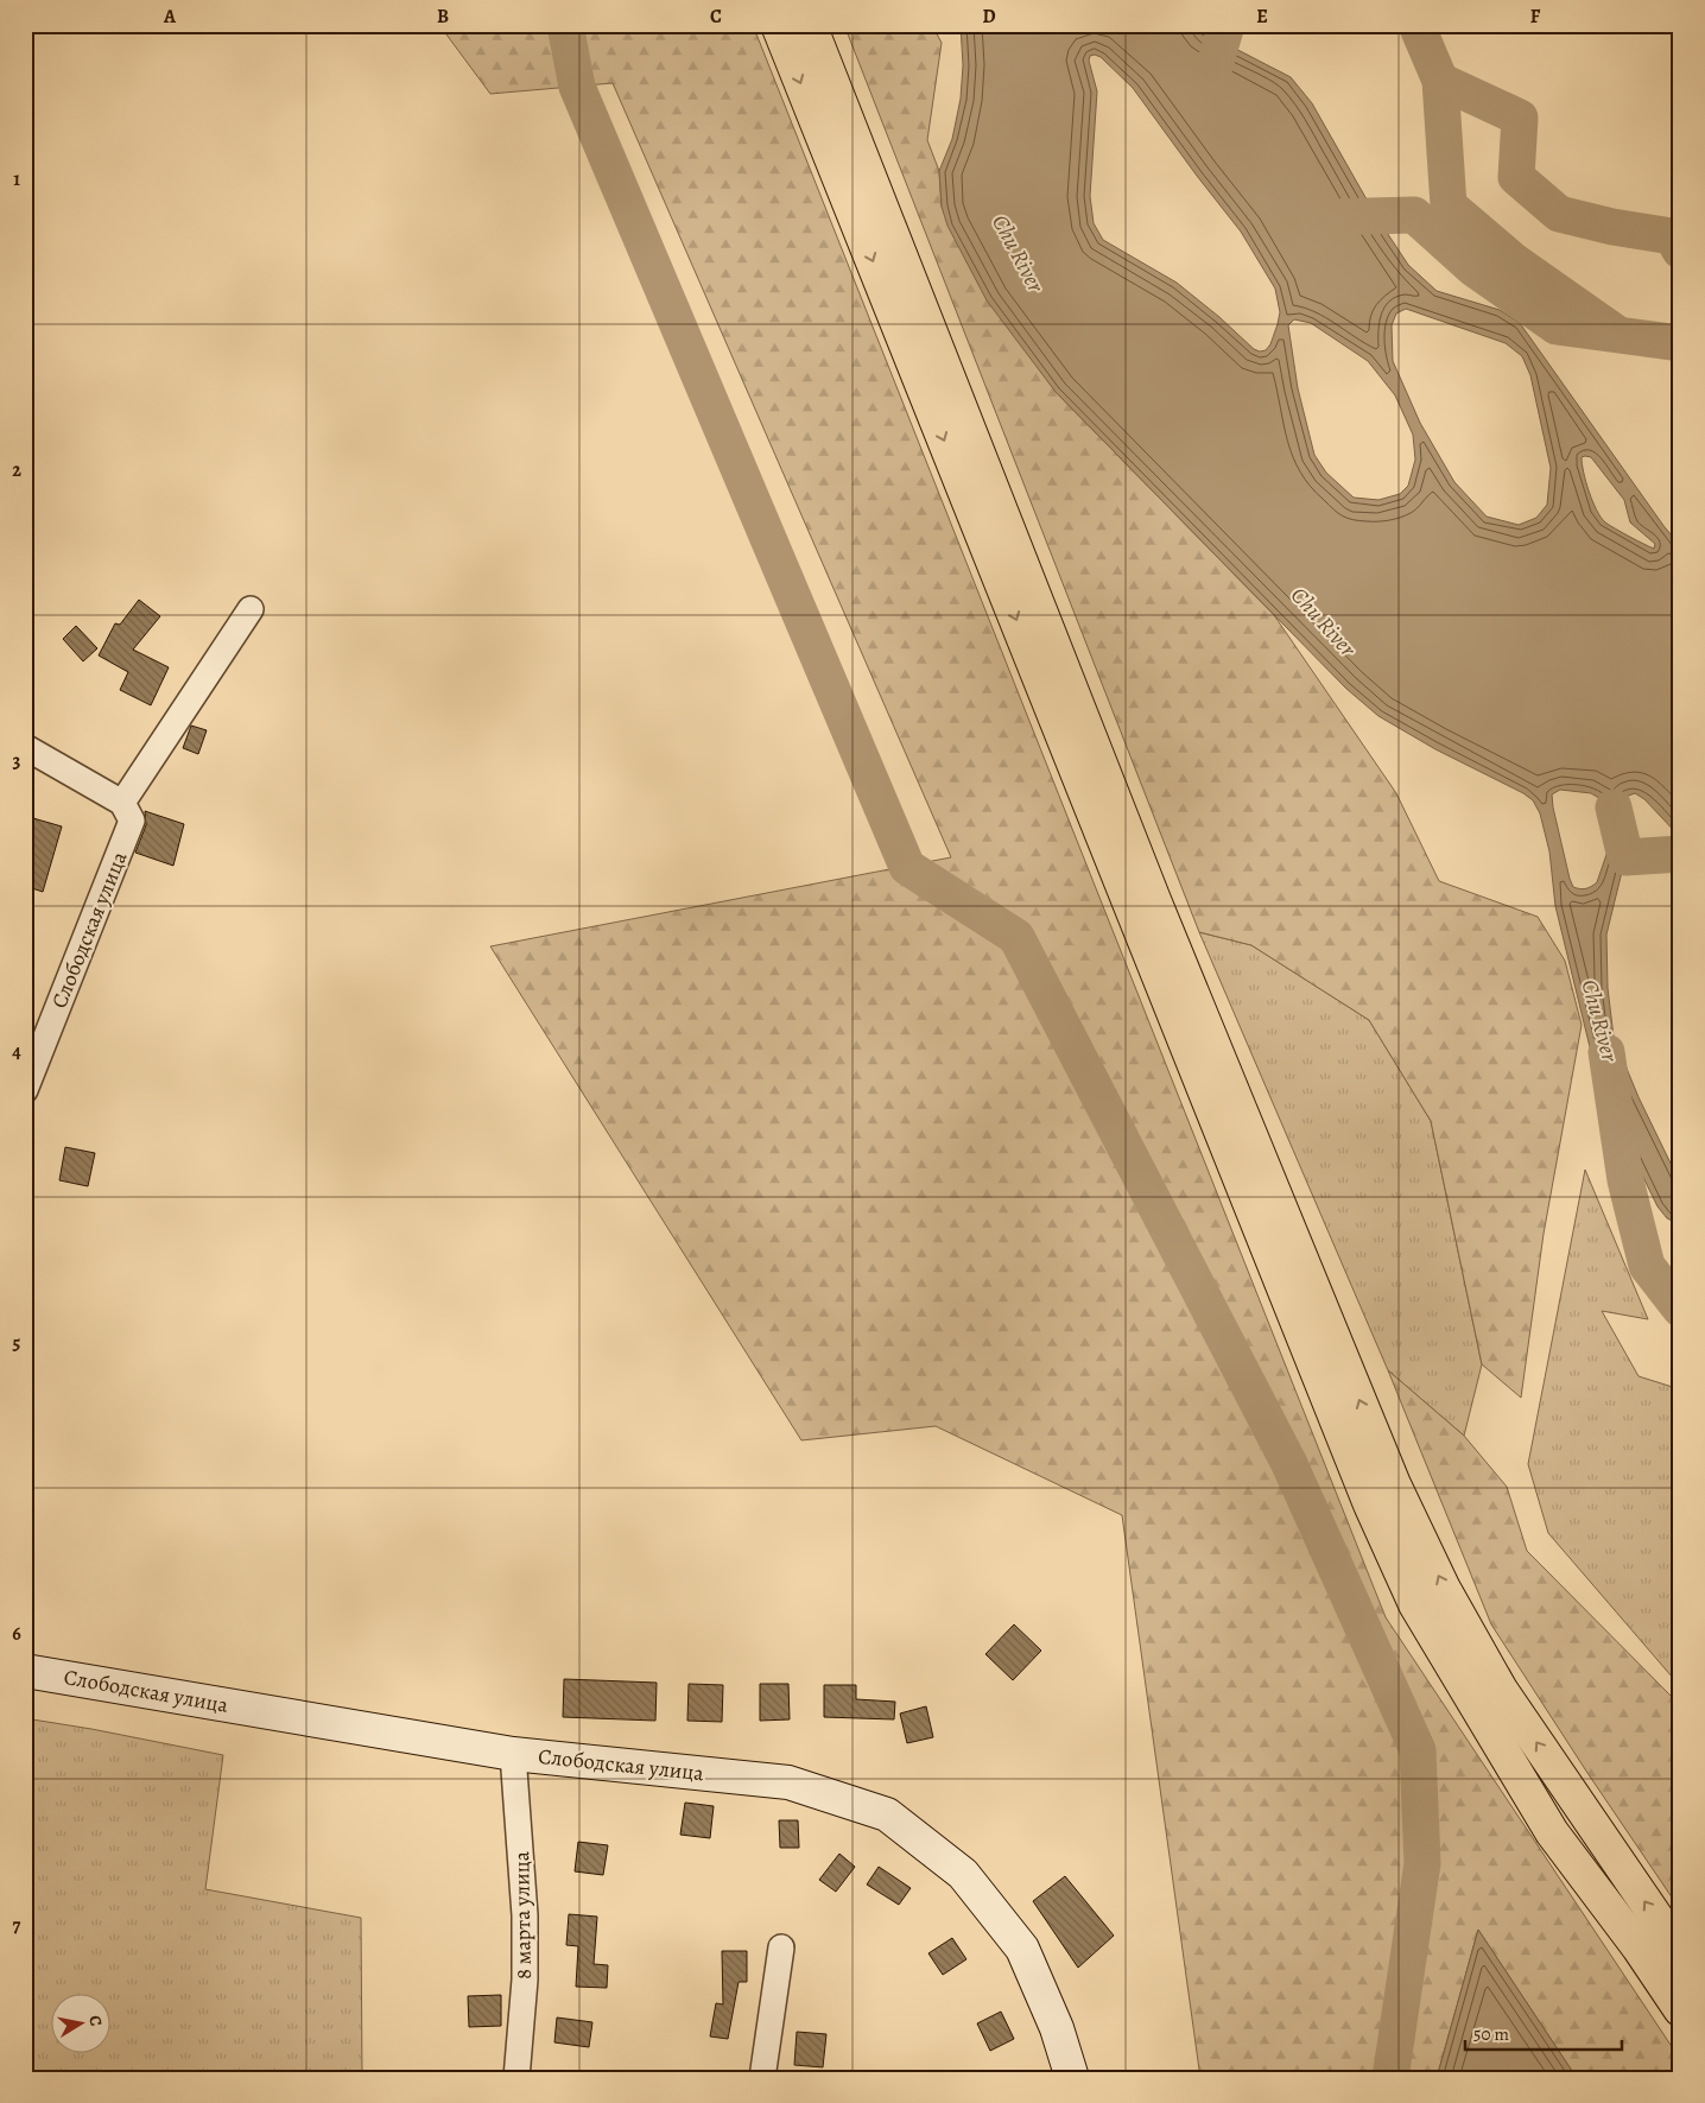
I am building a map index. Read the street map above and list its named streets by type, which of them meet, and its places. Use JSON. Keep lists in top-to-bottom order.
{
  "streets": {
    "street": ["Слободская улица", "8 марта улица"]
  },
  "crossings": [
    ["Слободская улица", "8 марта улица"]
  ],
  "water": ["Chu River"],
  "scale_bar": "50 m",
  "north": "right",
  "grid": {
    "columns": [
      "A",
      "B",
      "C",
      "D",
      "E",
      "F"
    ],
    "rows": [
      "1",
      "2",
      "3",
      "4",
      "5",
      "6",
      "7"
    ]
  }
}
